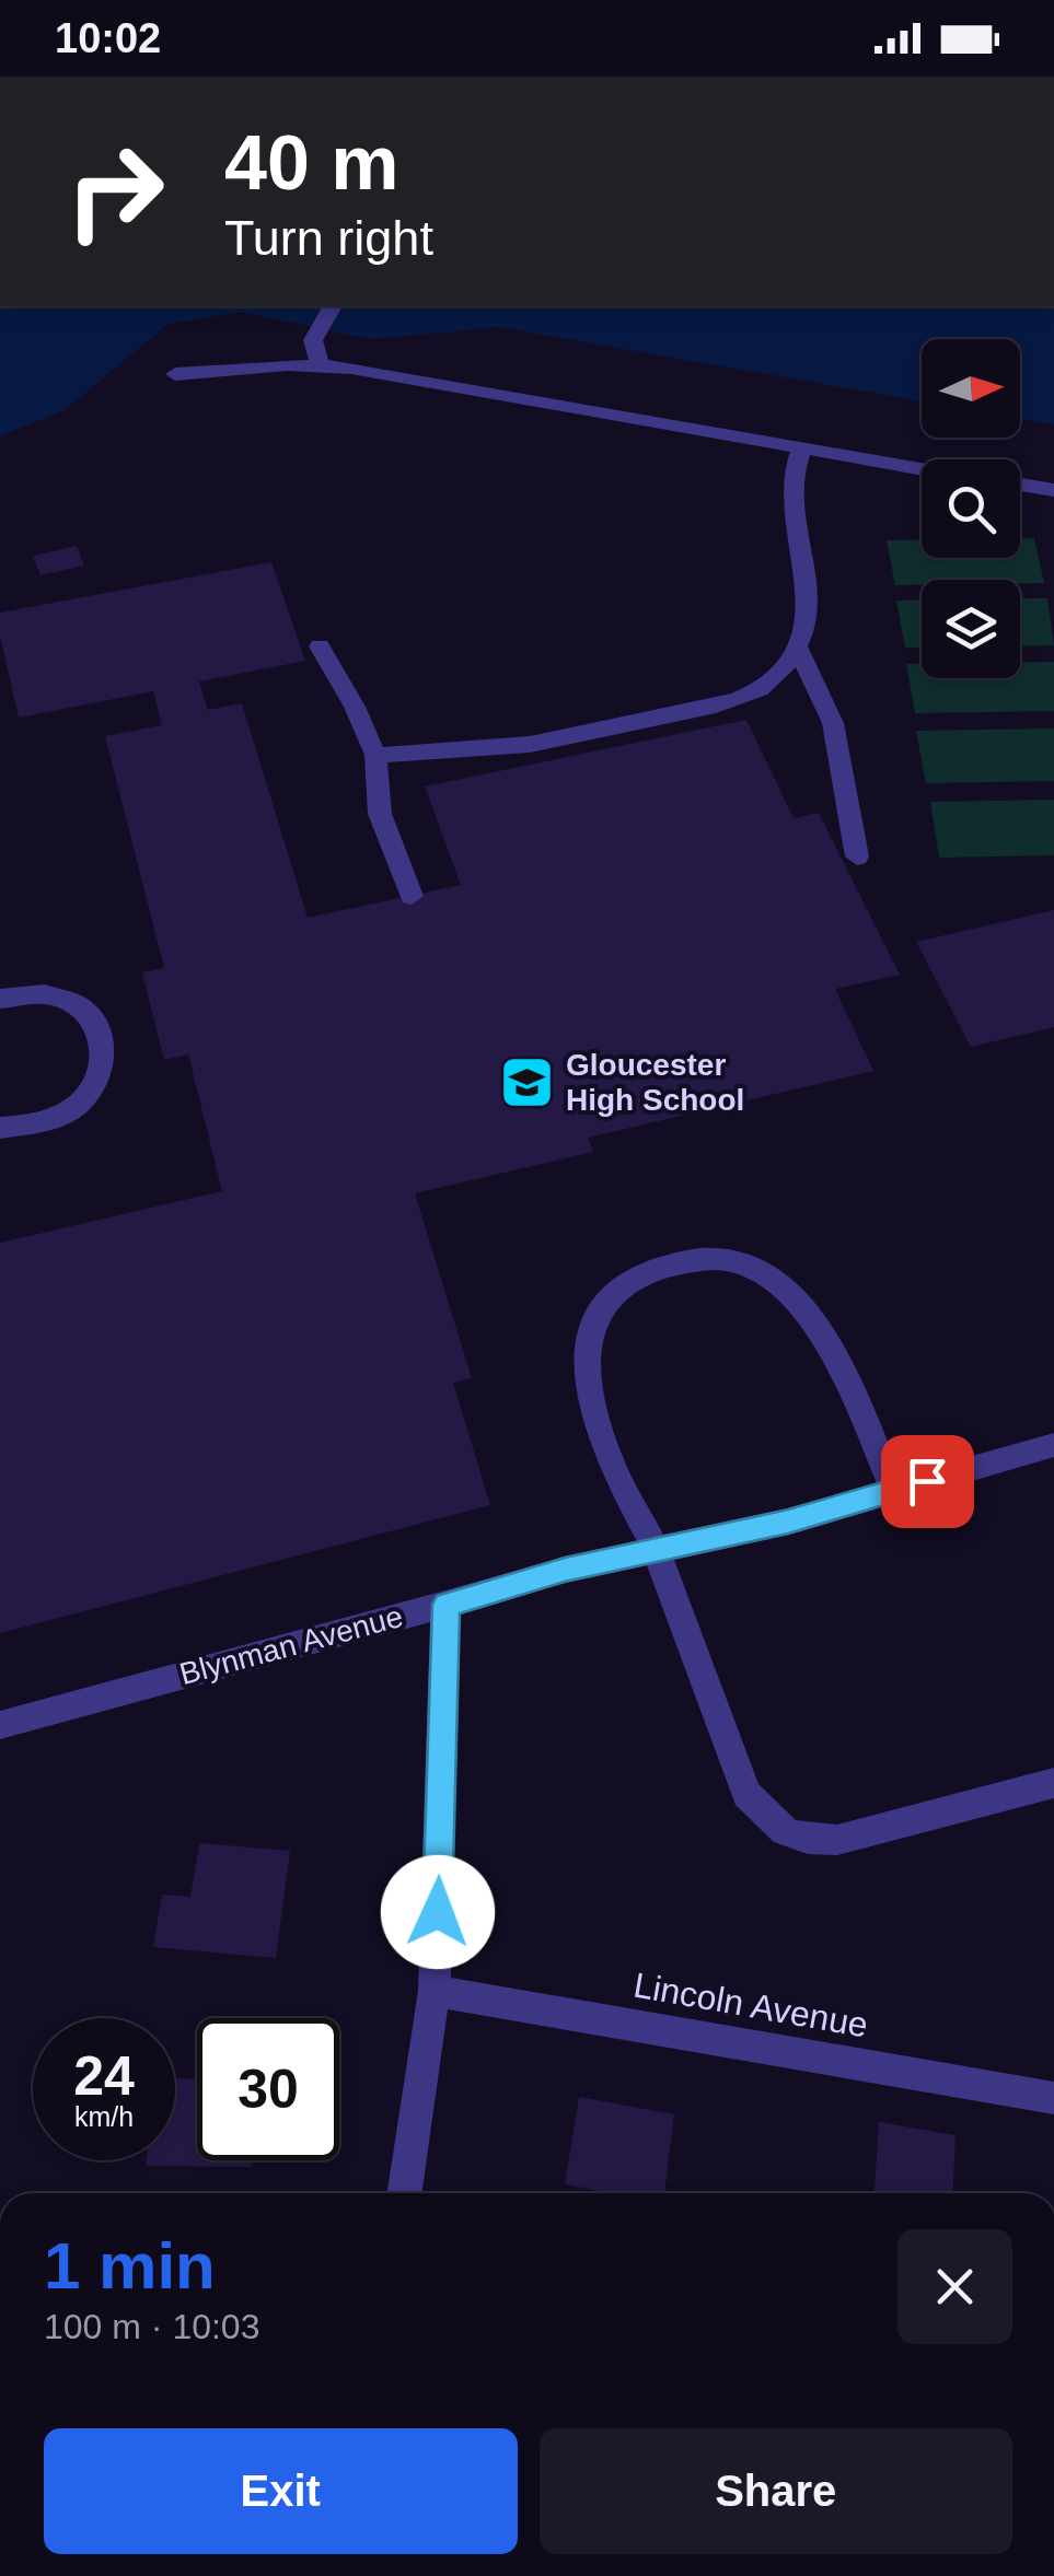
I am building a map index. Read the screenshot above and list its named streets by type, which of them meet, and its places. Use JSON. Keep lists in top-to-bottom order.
{
  "streets": {
    "street": ["Blynman Avenue", "Lincoln Avenue"]
  },
  "crossings": [
    ["Blynman Avenue", "Lincoln Avenue"]
  ],
  "places": {
    "school or university": ["Gloucester High School"]
  },
  "north": "right",
  "page": {
    "status": "10:02",
    "turn": ["40 m", "Turn right"],
    "speed": "24 km/h",
    "limit": "30",
    "heading": ["1 min", "100 m · 10:03"],
    "buttons": ["Exit", "Share"]
  }
}
